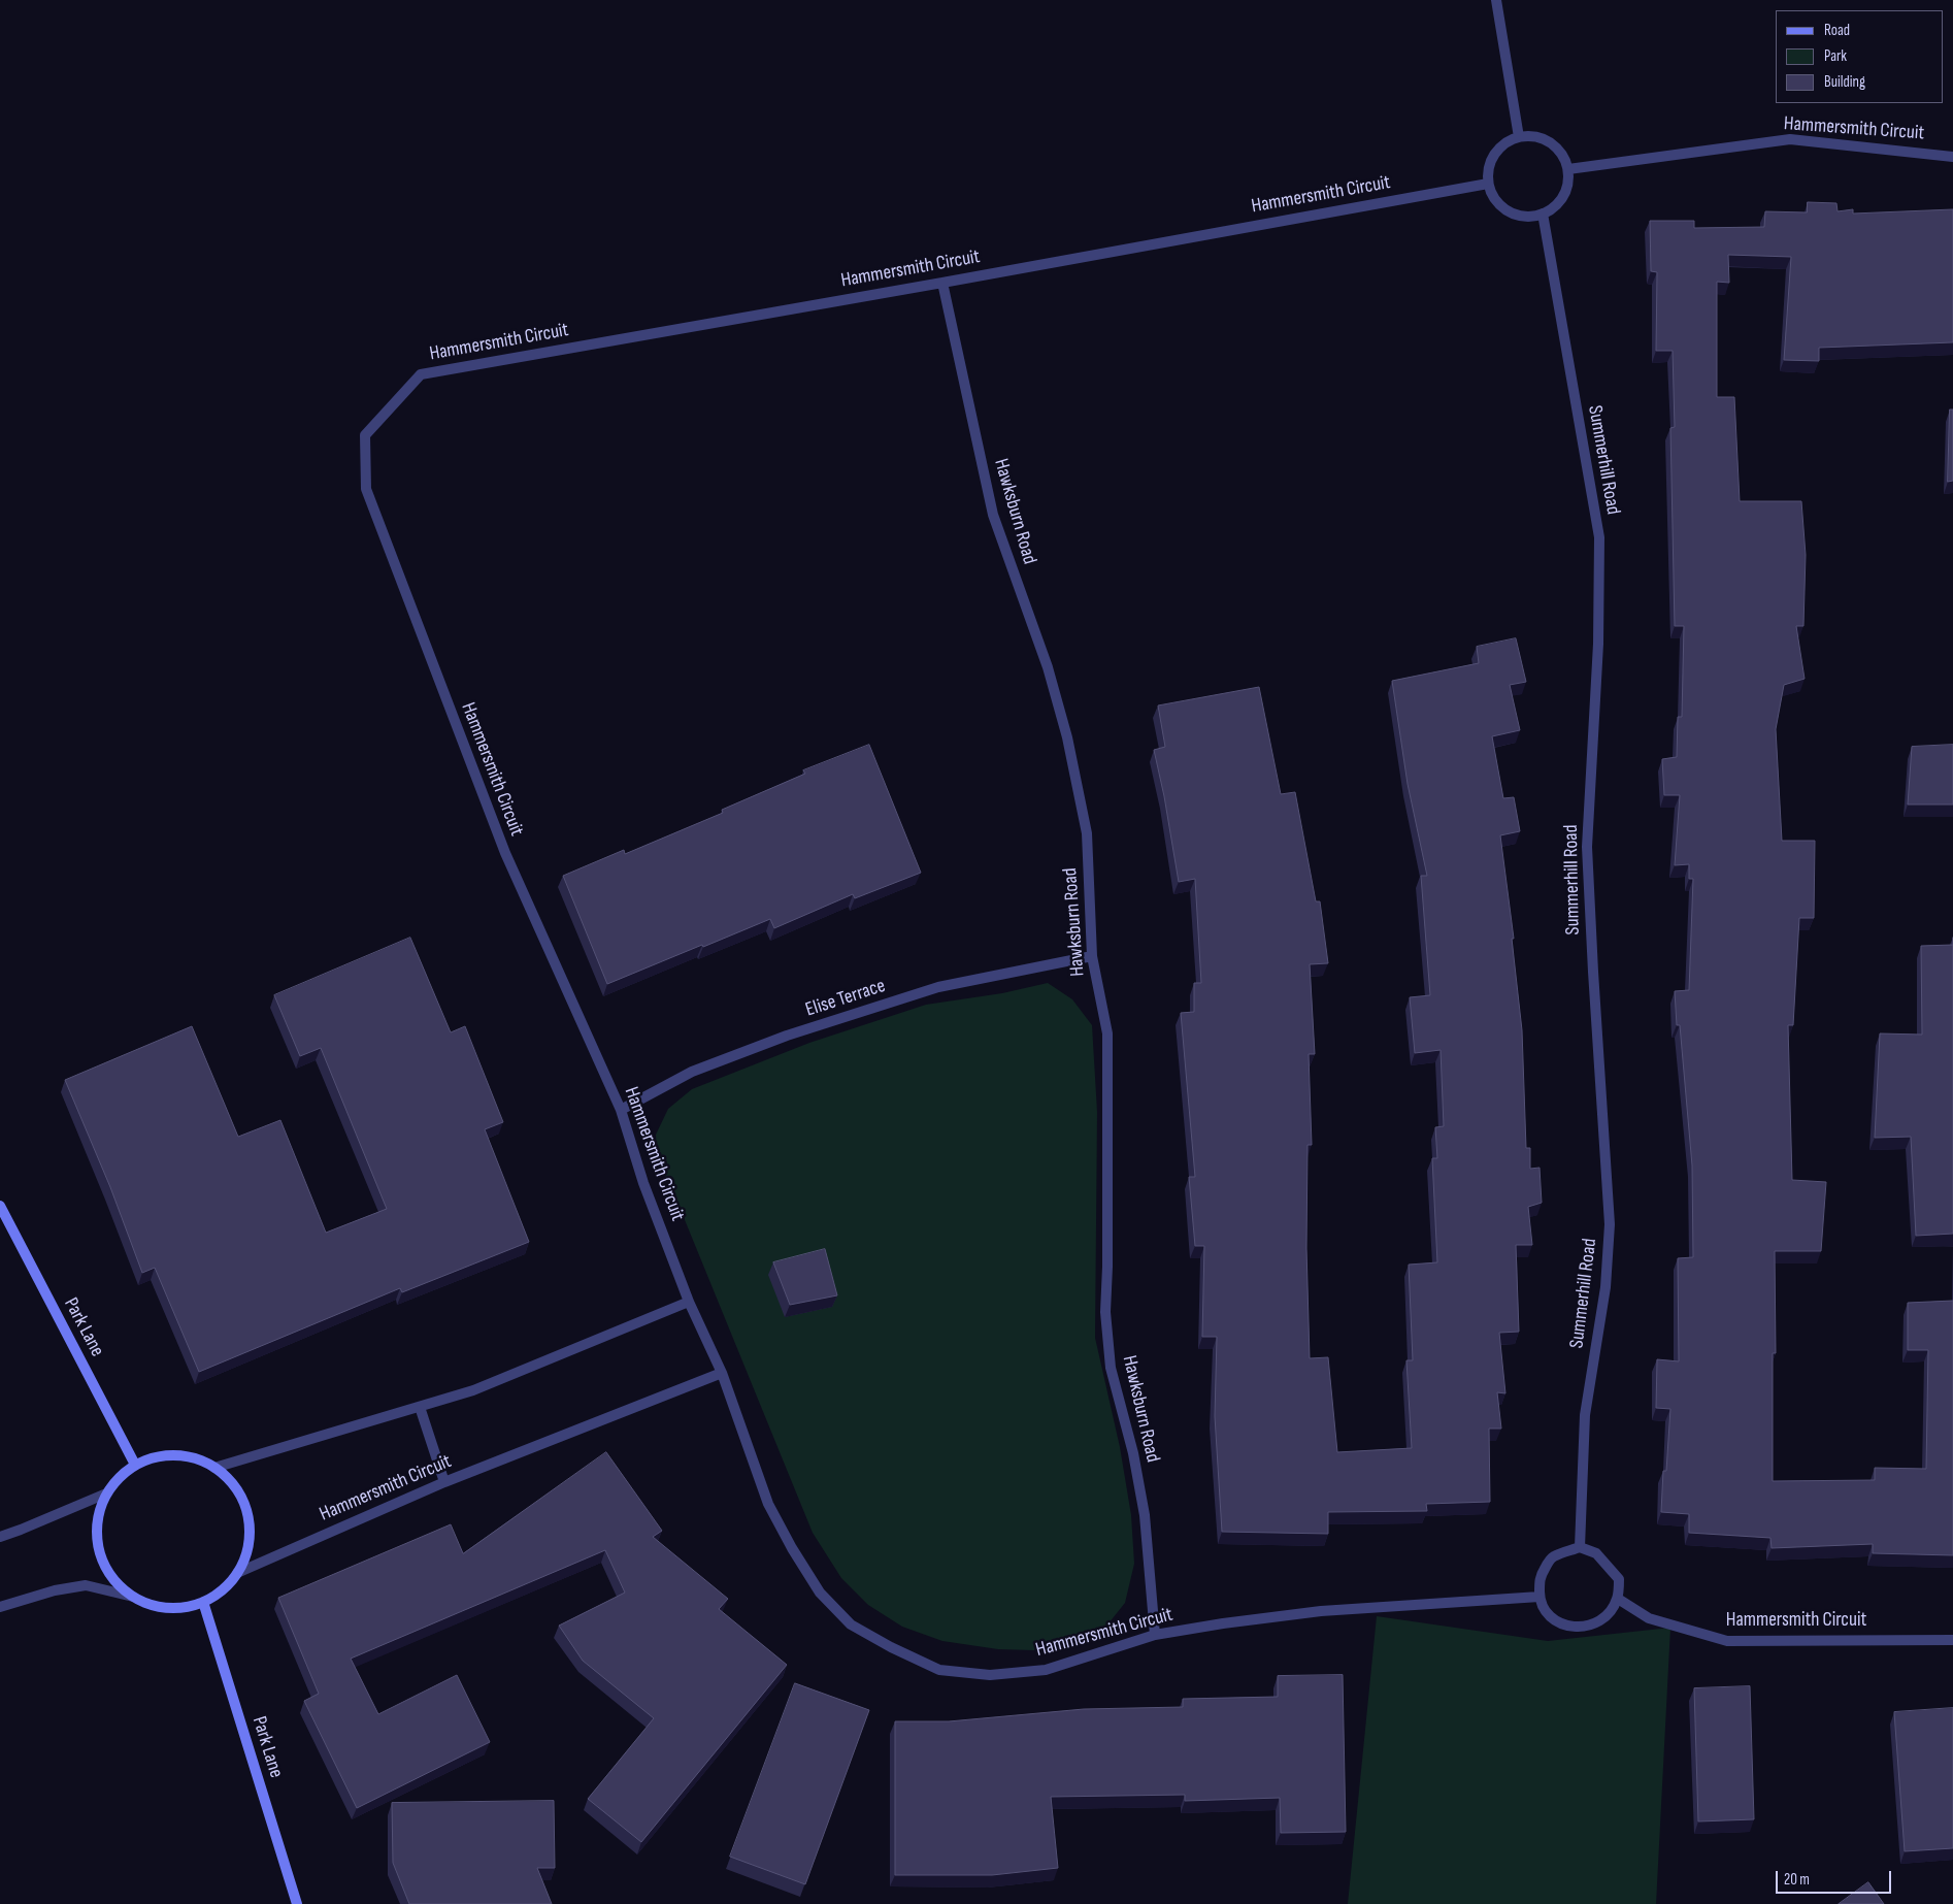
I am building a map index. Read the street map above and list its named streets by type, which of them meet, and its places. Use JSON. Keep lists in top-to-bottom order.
{
  "streets": {
    "street": [
      "Hammersmith Circuit",
      "Summerhill Road",
      "Hawksburn Road",
      "Elise Terrace",
      "Park Lane"
    ]
  },
  "crossings": [
    ["Hammersmith Circuit", "Summerhill Road"],
    ["Hammersmith Circuit", "Hawksburn Road"],
    ["Hammersmith Circuit", "Elise Terrace"],
    ["Hammersmith Circuit", "Park Lane"],
    ["Hawksburn Road", "Elise Terrace"]
  ],
  "legend": ["Road", "Park", "Building"],
  "scale_bar": "20 m"
}
